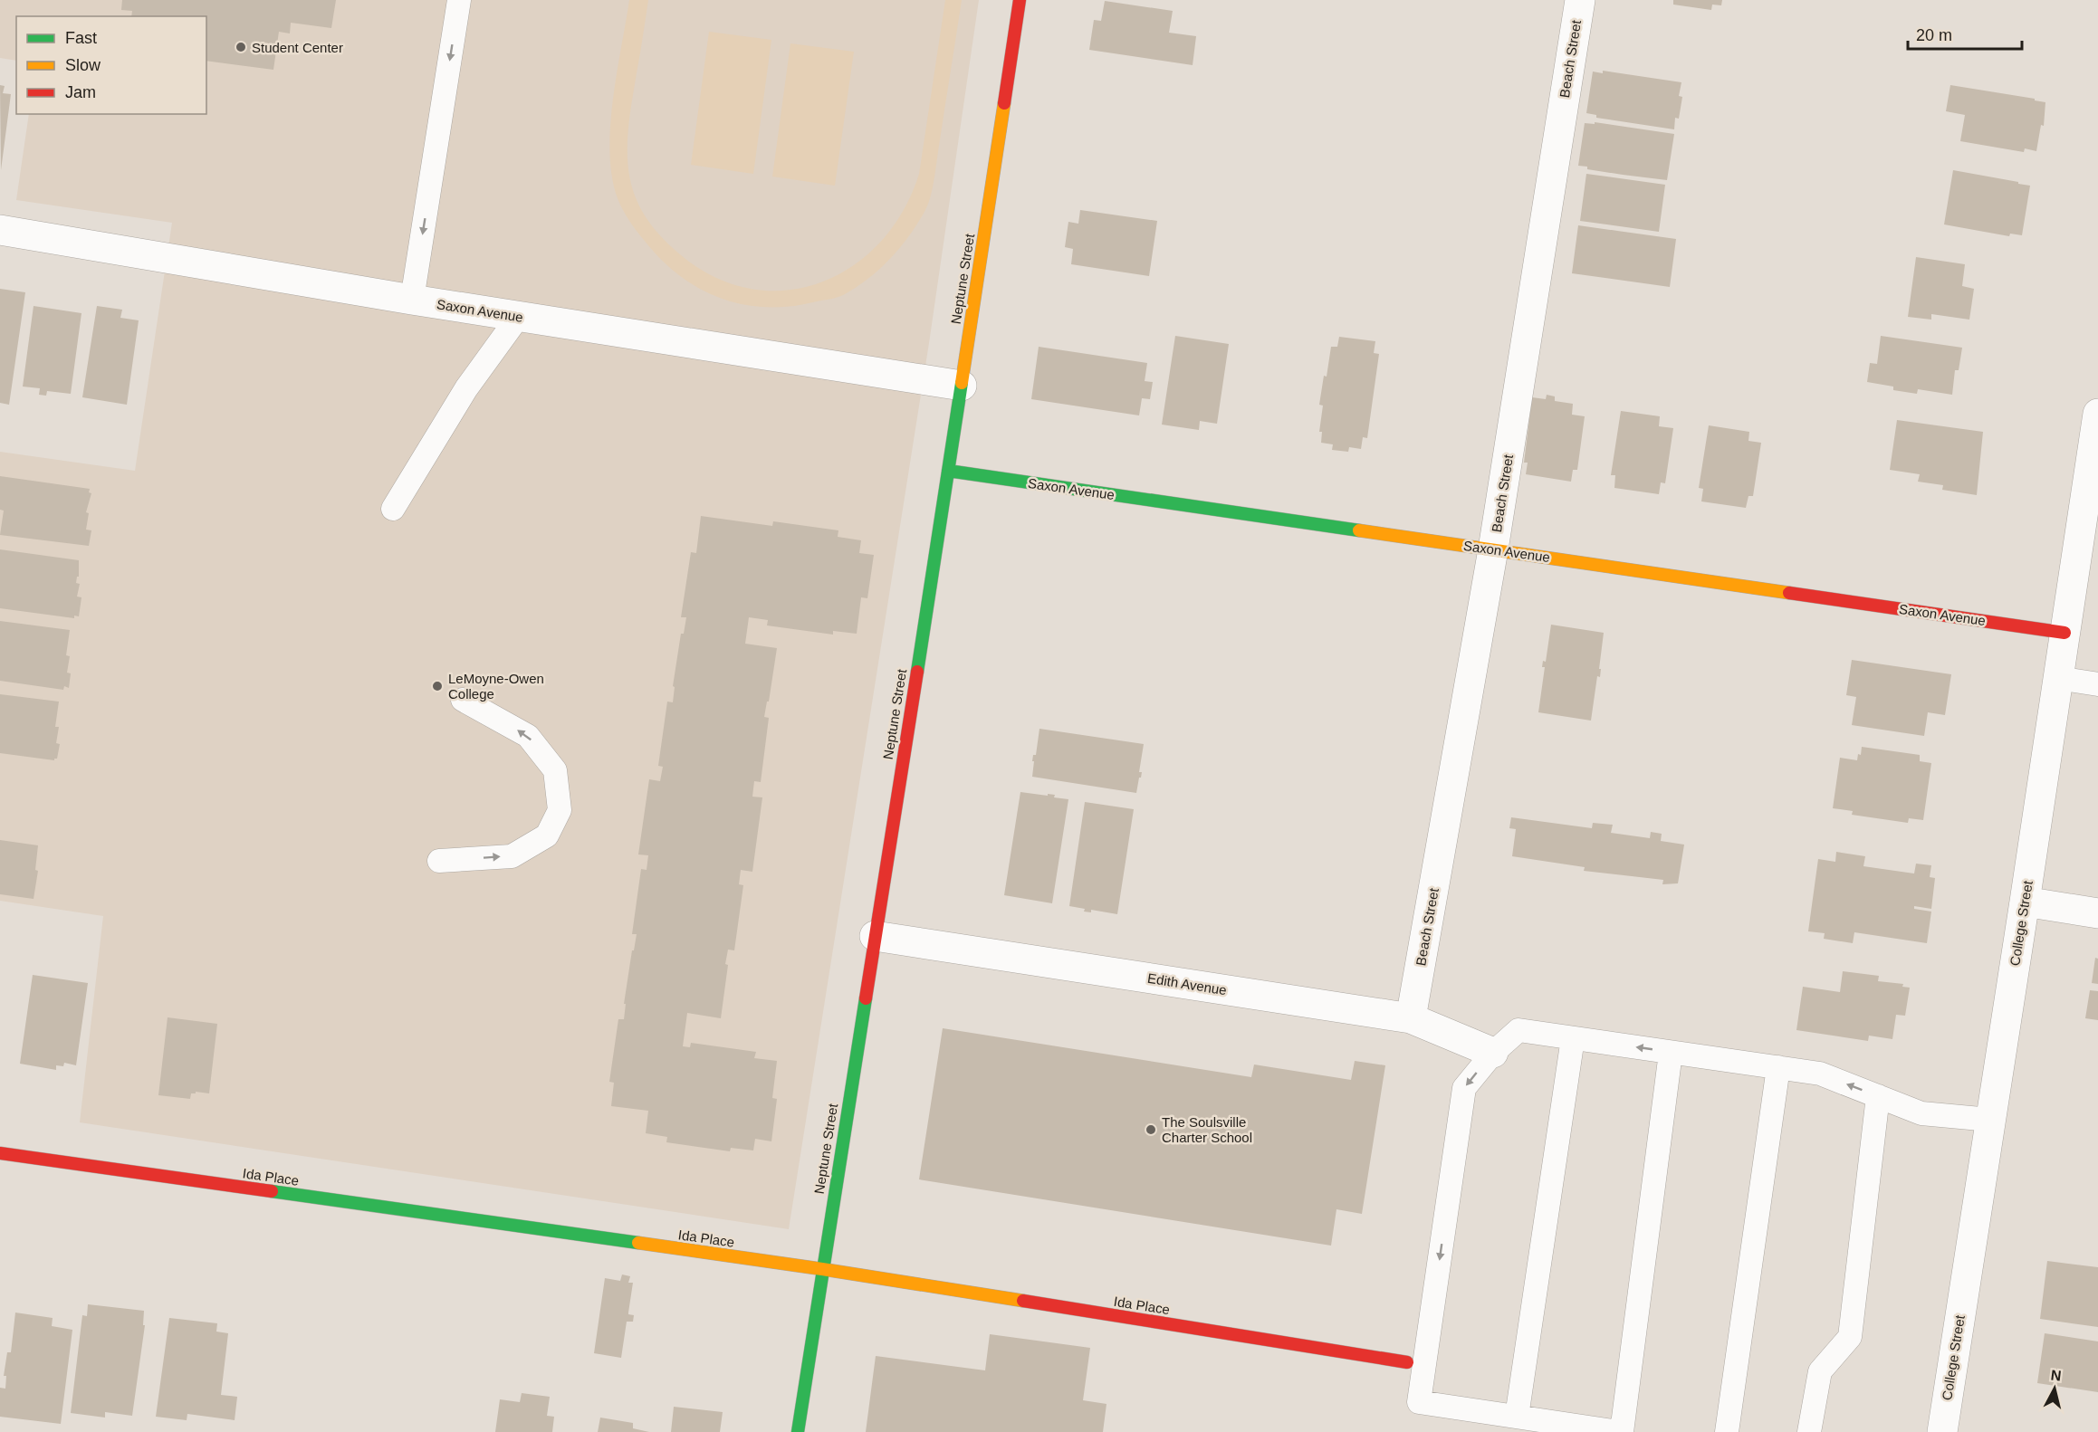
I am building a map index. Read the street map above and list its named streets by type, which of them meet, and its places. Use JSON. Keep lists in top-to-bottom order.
{
  "streets": {
    "street": [
      "Beach Street",
      "Neptune Street",
      "Saxon Avenue",
      "College Street",
      "Edith Avenue",
      "Ida Place"
    ]
  },
  "crossings": [
    ["Beach Street", "Saxon Avenue"],
    ["Beach Street", "Edith Avenue"],
    ["Neptune Street", "Saxon Avenue"],
    ["Neptune Street", "Edith Avenue"],
    ["Neptune Street", "Ida Place"],
    ["Saxon Avenue", "College Street"]
  ],
  "places": ["Student Center", "LeMoyne-Owen College", "The Soulsville Charter School"],
  "legend": ["Fast", "Slow", "Jam"],
  "scale_bar": "20 m",
  "north": "top"
}
